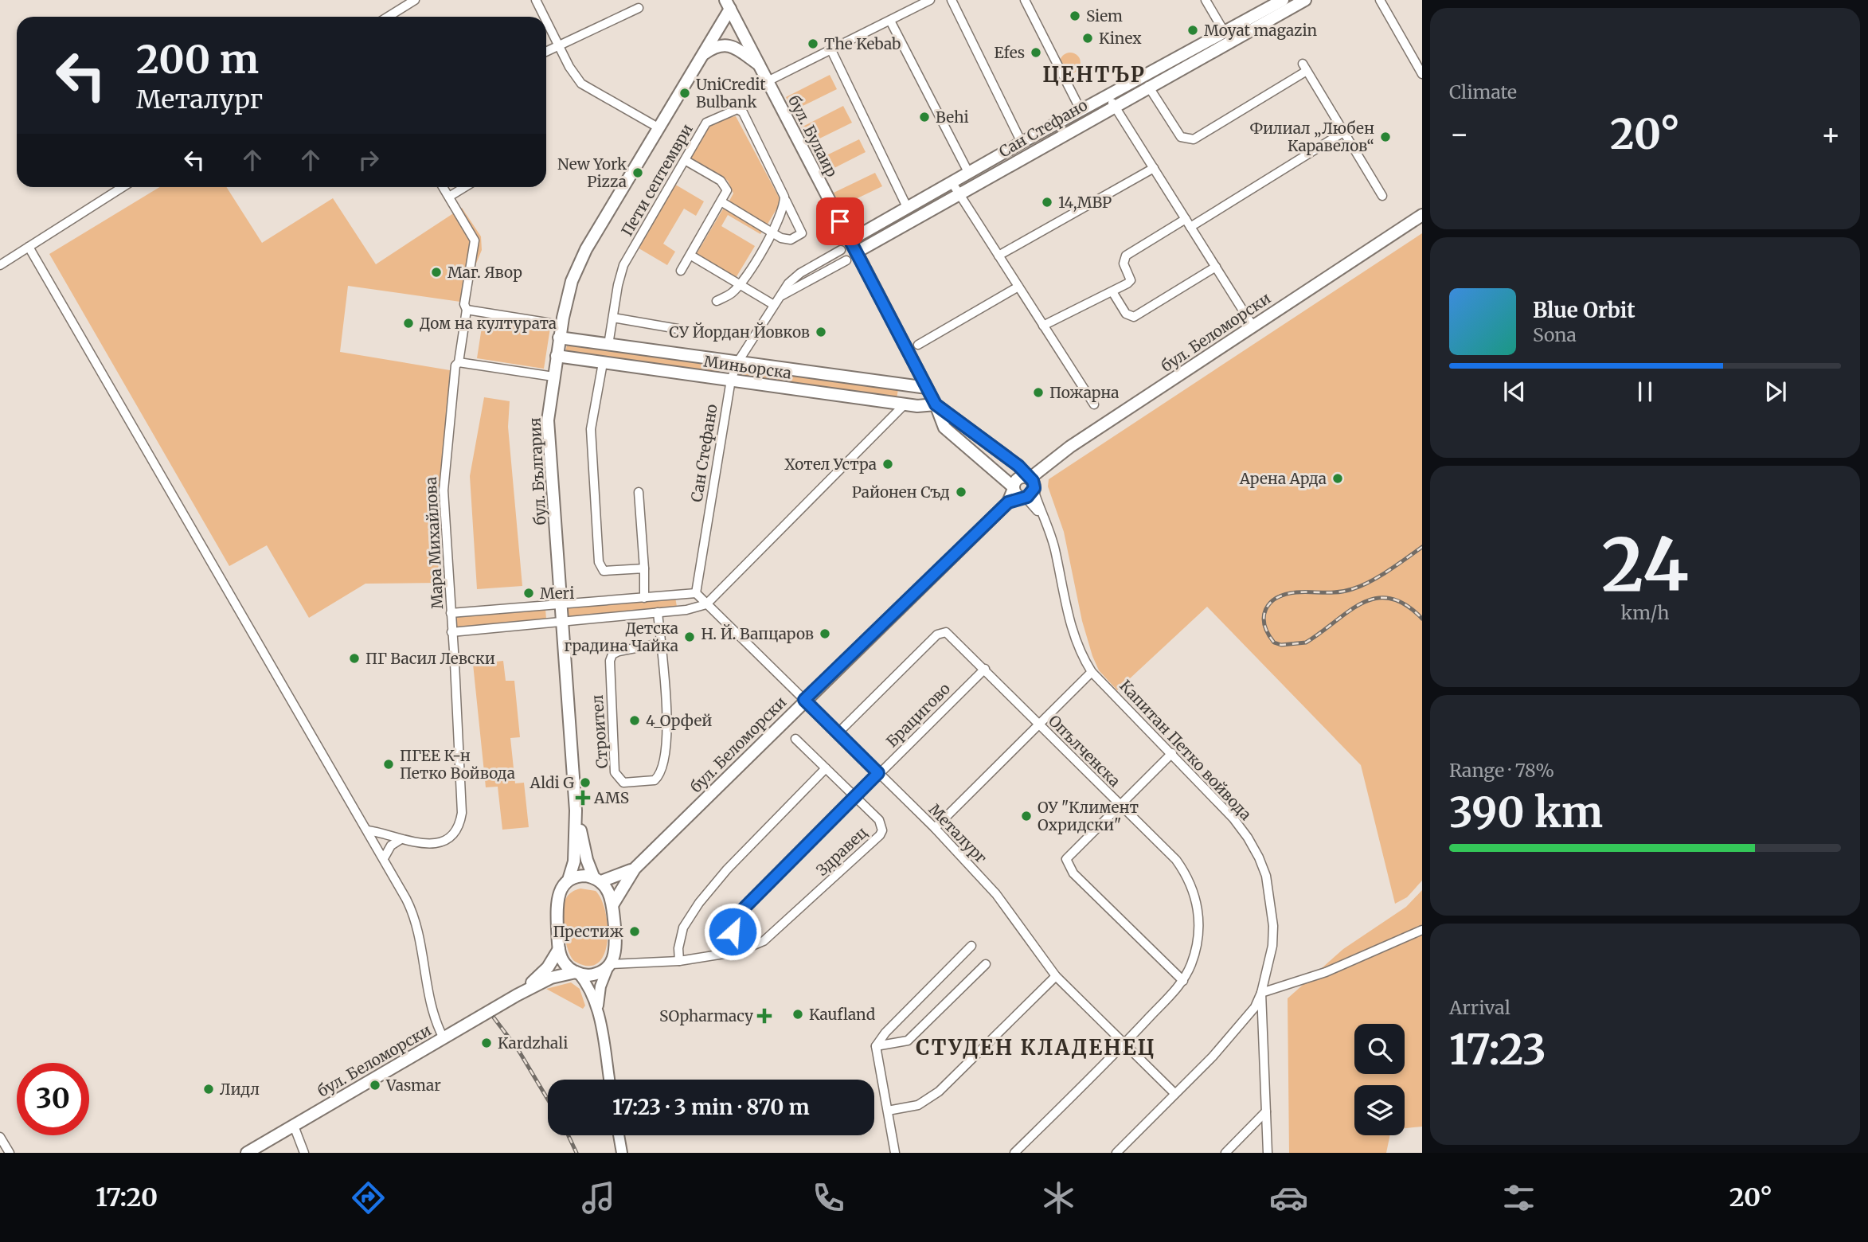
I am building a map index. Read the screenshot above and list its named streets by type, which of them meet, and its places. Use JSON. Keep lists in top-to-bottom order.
{
  "streets": {
    "main road": [
      "Сан Стефано",
      "бул. Булаир",
      "бул. Беломорски",
      "Миньорска",
      "бул. България"
    ],
    "street": [
      "Пети септември",
      "Мара Михайлова",
      "Брацигово",
      "Строител",
      "Капитан Петко войвода",
      "Опълченска",
      "Металург",
      "Здравец"
    ]
  },
  "crossings": [
    ["Сан Стефано", "бул. Булаир"],
    ["Сан Стефано", "Миньорска"],
    ["Сан Стефано", "Металург"],
    ["бул. Булаир", "бул. Беломорски"],
    ["бул. Булаир", "Миньорска"],
    ["бул. Булаир", "бул. България"],
    ["бул. Булаир", "Капитан Петко войвода"],
    ["Пети септември", "Миньорска"],
    ["бул. Беломорски", "бул. България"],
    ["бул. Беломорски", "Капитан Петко войвода"],
    ["бул. Беломорски", "Металург"],
    ["Миньорска", "бул. България"],
    ["Брацигово", "Опълченска"],
    ["Брацигово", "Металург"],
    ["Брацигово", "Здравец"],
    ["Капитан Петко войвода", "Металург"],
    ["Опълченска", "Металург"]
  ],
  "districts": ["ЦЕНТЪР", "СТУДЕН КЛАДЕНЕЦ"],
  "places": {
    "other": [
      "Siem",
      "Moyat magazin",
      "Kinex",
      "The Kebab",
      "Efes",
      "UniCredit Bulbank",
      "Behi",
      "Филиал „Любен Каравелов“",
      "New York Pizza",
      "14,МВР",
      "Маг. Явор",
      "Дом на културата",
      "СУ Йордан Йовков",
      "Пожарна",
      "Хотел Устра",
      "Арена Арда",
      "Районен Съд",
      "Meri",
      "Н. Й. Вапцаров",
      "Детска градина Чайка",
      "ПГ Васил Левски",
      "4_Орфей",
      "ПГЕЕ К-н Петко Войвода",
      "Aldi G",
      "ОУ \"Климент Охридски\"",
      "Престиж",
      "Kaufland",
      "Kardzhali",
      "Vasmar",
      "Лидл"
    ],
    "health": ["AMS", "SOpharmacy"]
  },
  "page": {
    "tile": [
      "Climate",
      ["24", "km/h"],
      ["Range · 78%", "390 km"],
      ["Arrival", "17:23"]
    ],
    "turn": ["200 m", "Металург"],
    "heat": ["−", "20°", "+"],
    "song": ["Blue Orbit", "Sona"],
    "limit": "30",
    "trip": "17:23 · 3 min · 870 m",
    "tabs": ["17:20", "20°"]
  }
}
